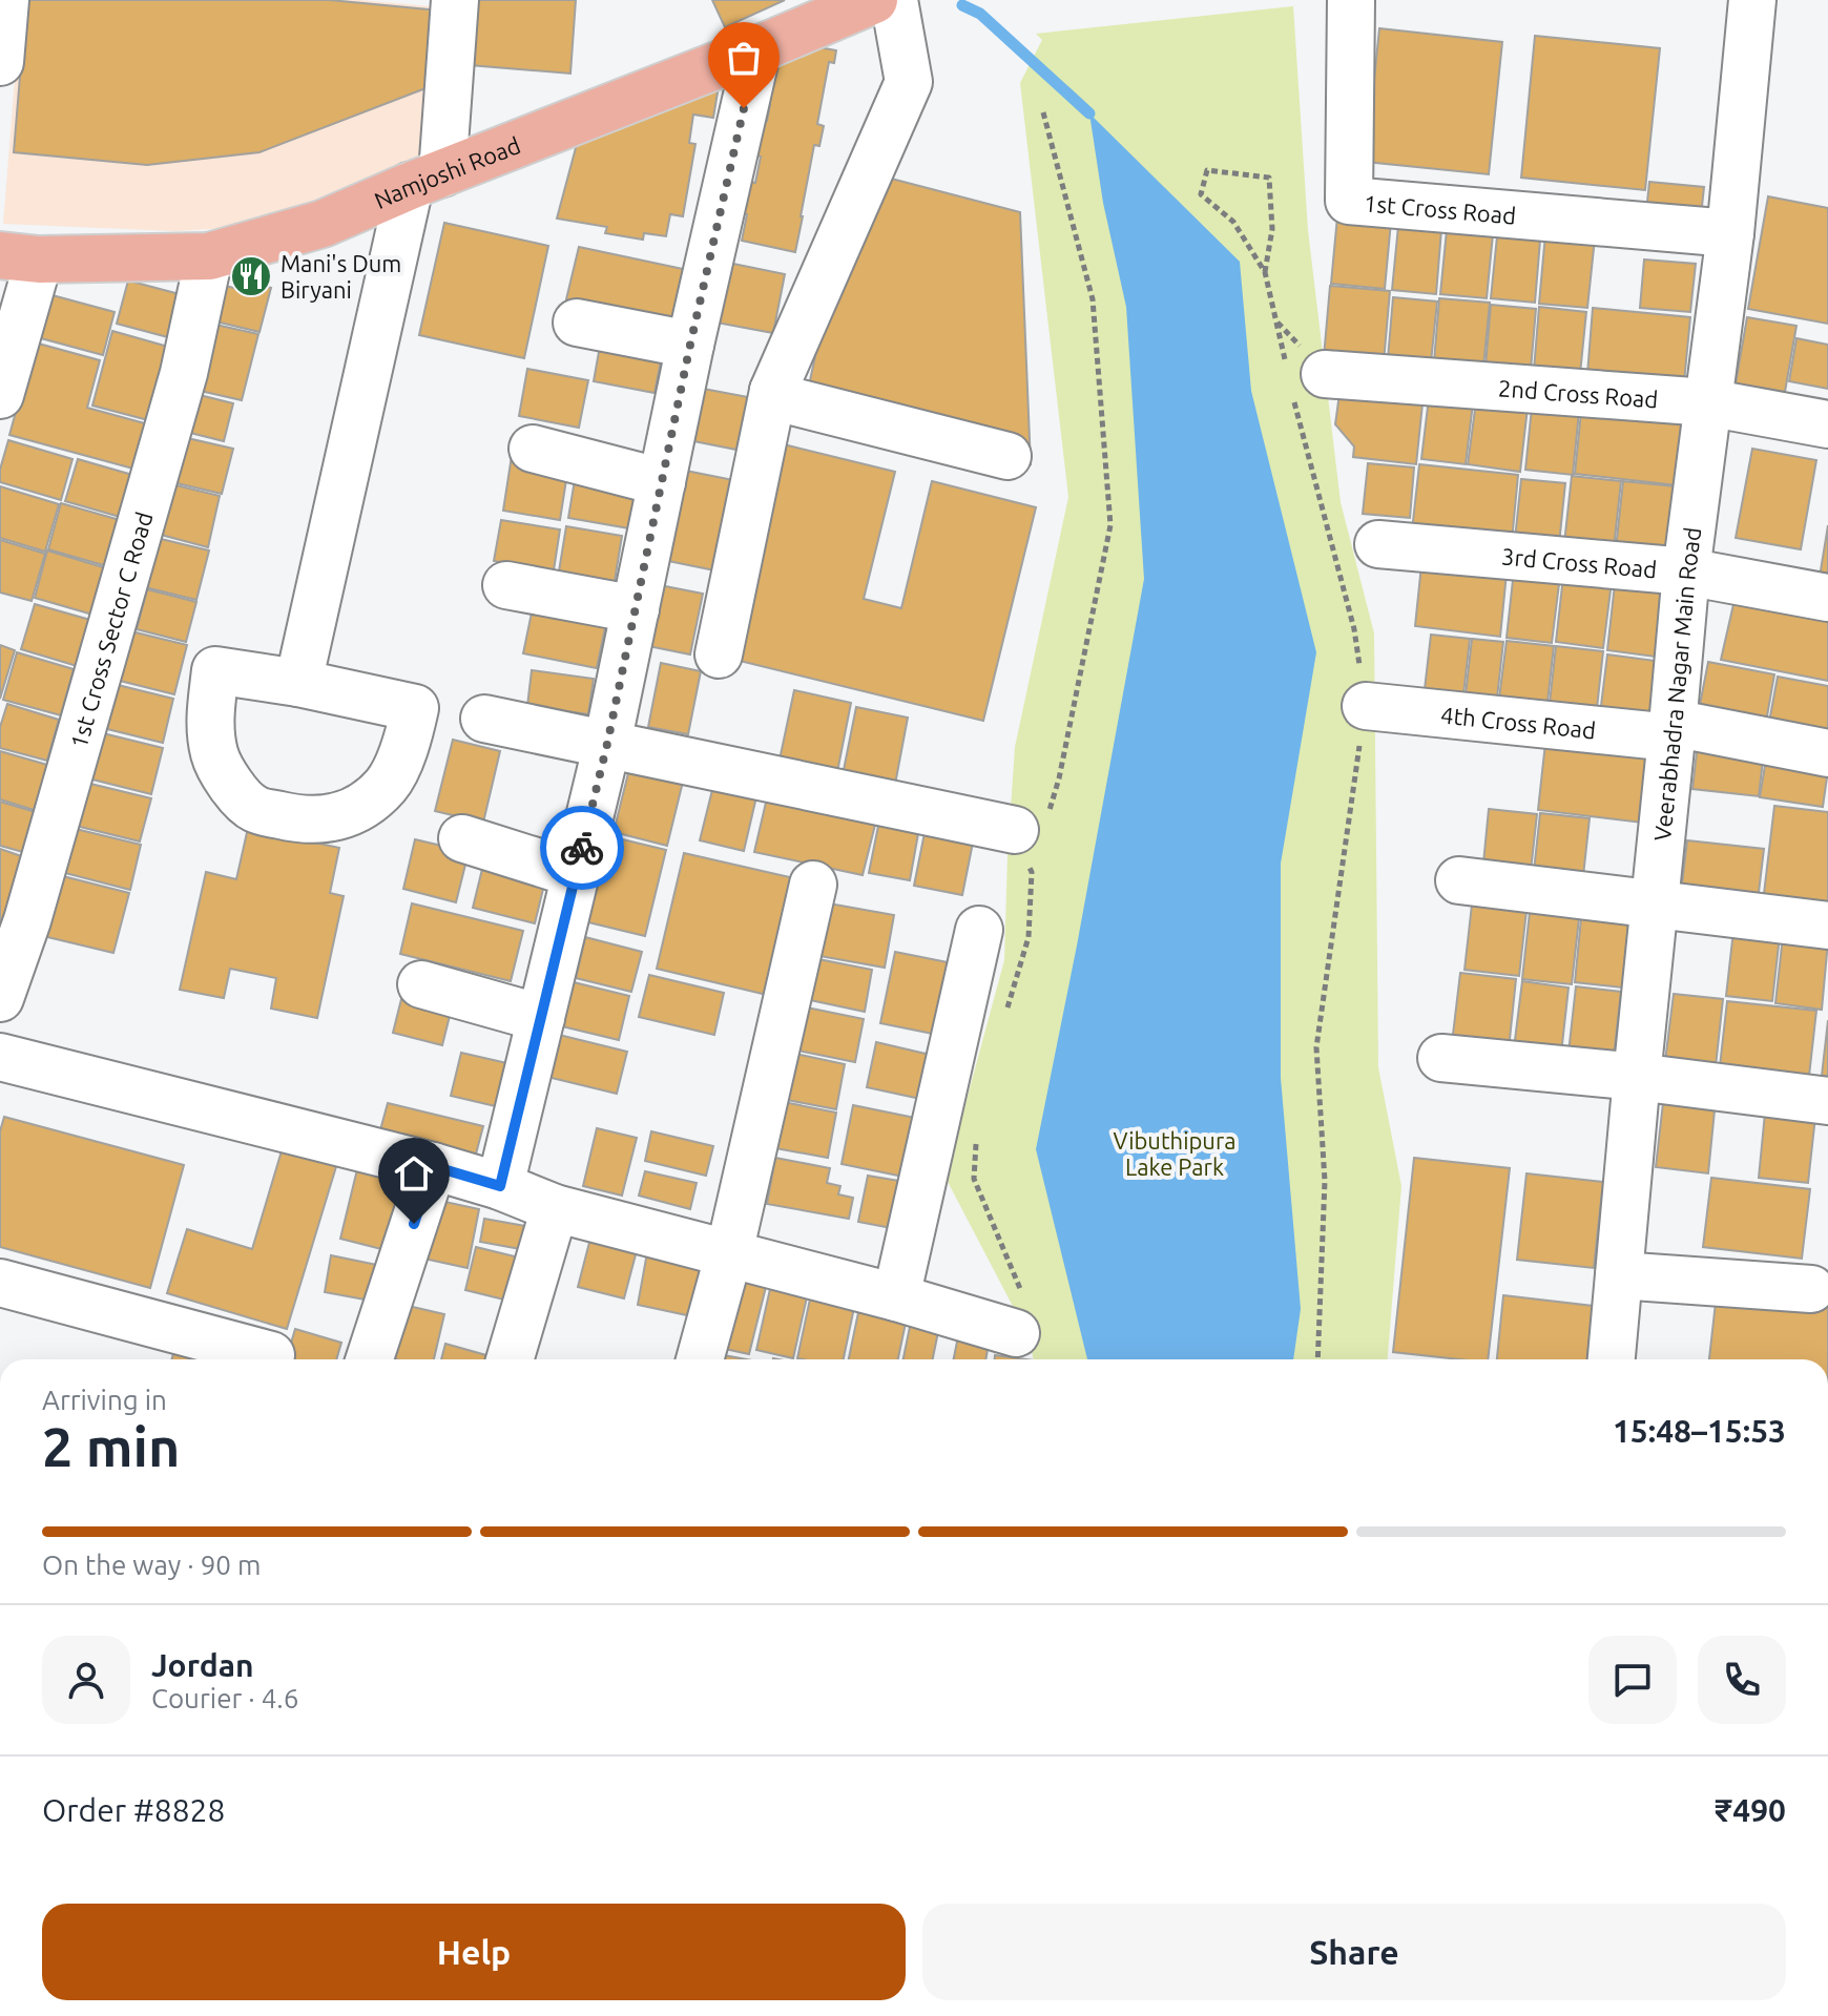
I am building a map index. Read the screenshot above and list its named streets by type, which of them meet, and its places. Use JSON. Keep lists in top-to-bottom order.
{
  "streets": {
    "main road": ["Namjoshi Road"],
    "street": [
      "1st Cross Road",
      "2nd Cross Road",
      "3rd Cross Road",
      "1st Cross Sector C Road",
      "Veerabhadra Nagar Main Road",
      "4th Cross Road"
    ]
  },
  "crossings": [
    ["Namjoshi Road", "1st Cross Sector C Road"],
    ["1st Cross Road", "Veerabhadra Nagar Main Road"],
    ["2nd Cross Road", "Veerabhadra Nagar Main Road"],
    ["3rd Cross Road", "Veerabhadra Nagar Main Road"],
    ["Veerabhadra Nagar Main Road", "4th Cross Road"]
  ],
  "parks": ["Vibuthipura Lake Park"],
  "places": {
    "restaurant": ["Mani's Dum Biryani"]
  },
  "page": {
    "heading": ["2 min", "Arriving in", "15:48–15:53"],
    "panel": [
      "Jordan",
      "Courier · 4.6",
      "Order #8828",
      "₹490"
    ],
    "bar": "On the way · 90 m",
    "buttons": ["Help", "Share"]
  }
}
